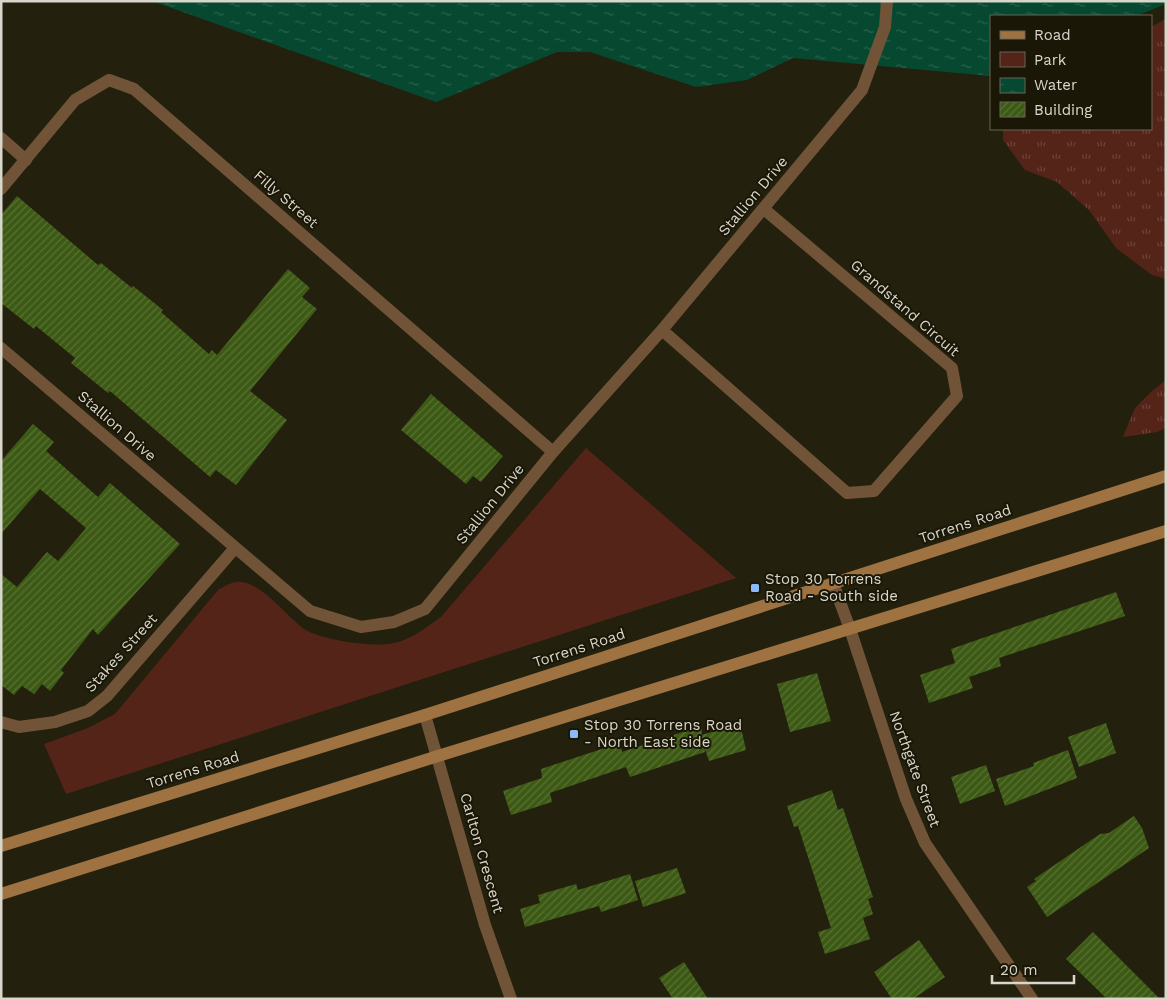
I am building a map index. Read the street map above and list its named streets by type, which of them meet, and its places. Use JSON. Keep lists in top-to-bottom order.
{
  "streets": {
    "main road": ["Torrens Road"],
    "street": [
      "Stallion Drive",
      "Filly Street",
      "Grandstand Circuit",
      "Stakes Street",
      "Northgate Street",
      "Carlton Crescent"
    ]
  },
  "crossings": [
    ["Stallion Drive", "Filly Street"],
    ["Stallion Drive", "Grandstand Circuit"],
    ["Stallion Drive", "Stakes Street"],
    ["Torrens Road", "Northgate Street"],
    ["Torrens Road", "Carlton Crescent"]
  ],
  "places": {
    "transit": ["Stop 30 Torrens Road - South side", "Stop 30 Torrens Road - North East side"]
  },
  "legend": [
    "Road",
    "Park",
    "Water",
    "Building"
  ],
  "scale_bar": "20 m"
}
